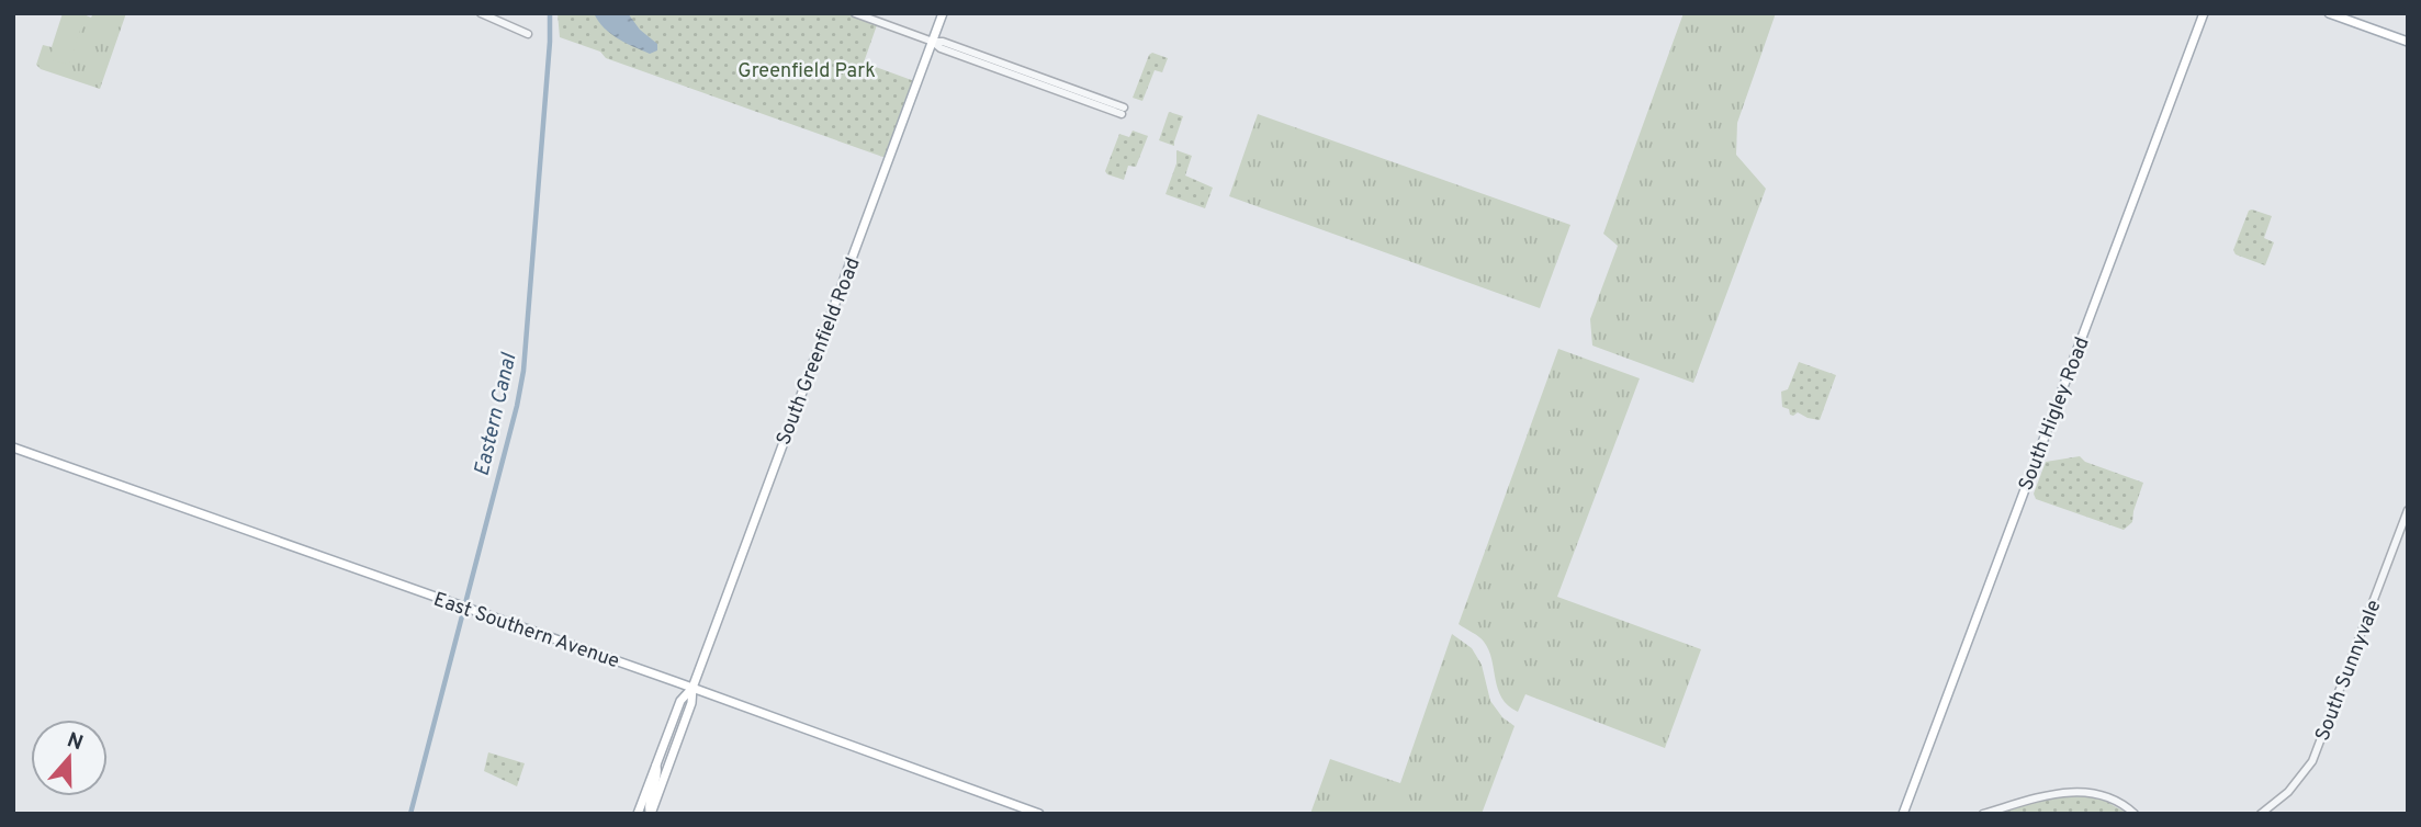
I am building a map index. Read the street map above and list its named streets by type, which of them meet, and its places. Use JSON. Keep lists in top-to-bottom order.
{
  "streets": {
    "main road": ["South Greenfield Road", "South Higley Road", "East Southern Avenue"],
    "street": ["South Sunnyvale"]
  },
  "crossings": [
    ["South Greenfield Road", "East Southern Avenue"]
  ],
  "water": ["Eastern Canal"],
  "parks": ["Greenfield Park"],
  "north": "top"
}
